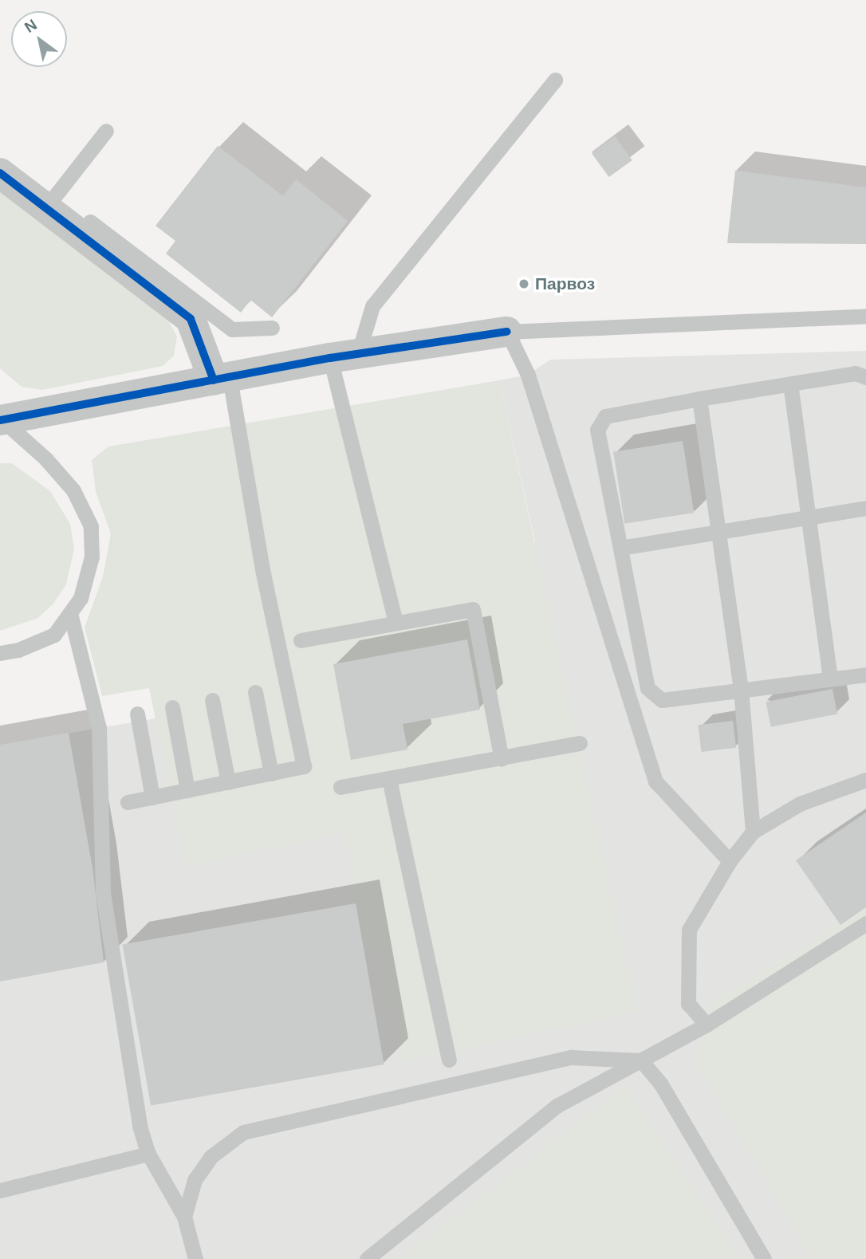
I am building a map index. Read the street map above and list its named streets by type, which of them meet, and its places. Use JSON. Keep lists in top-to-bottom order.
{
  "places": ["Парвоз"],
  "north": "top left"
}
